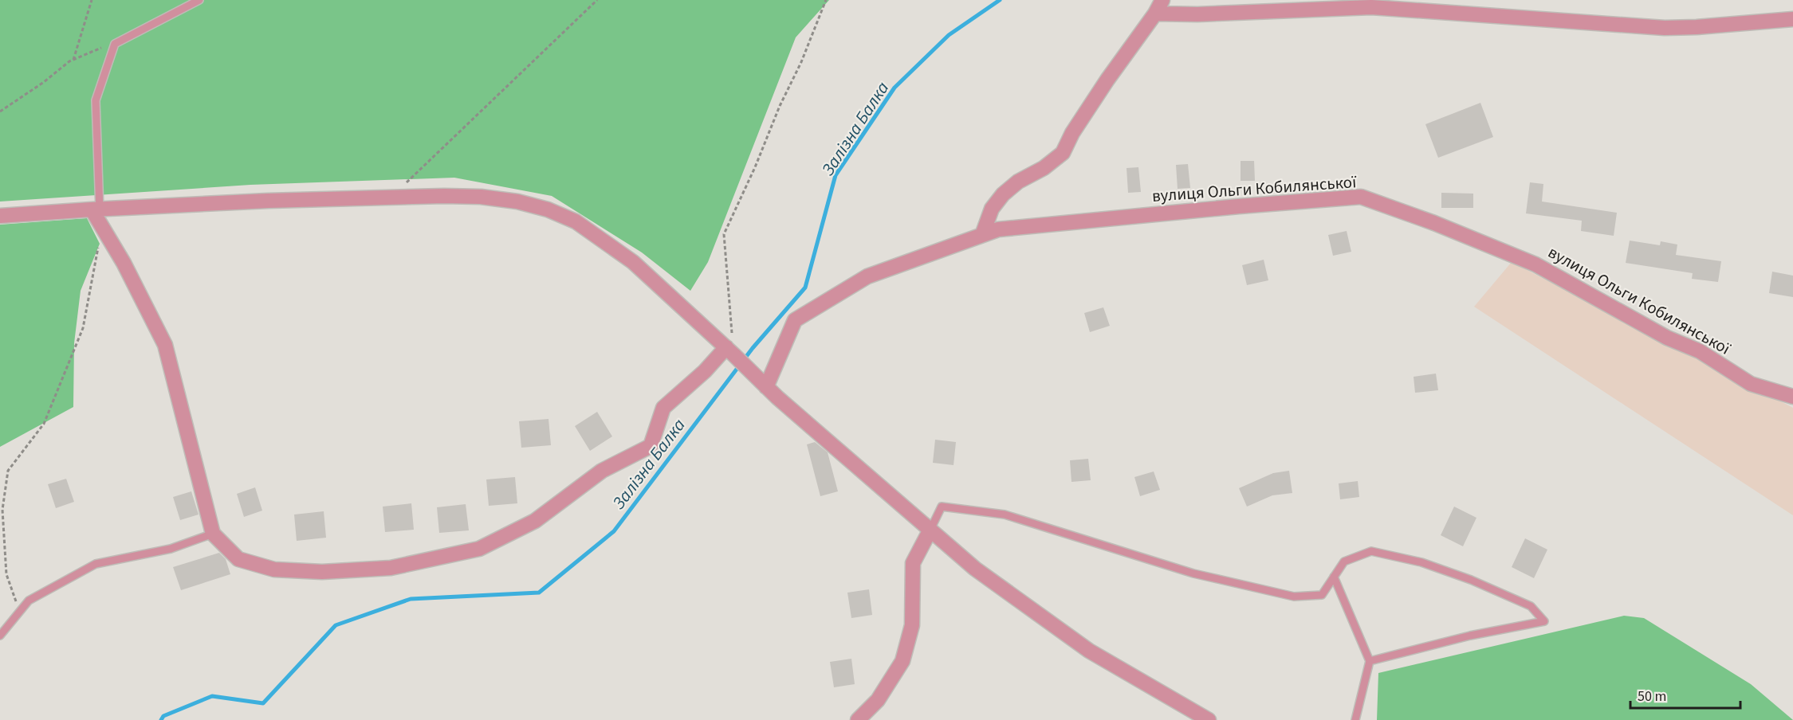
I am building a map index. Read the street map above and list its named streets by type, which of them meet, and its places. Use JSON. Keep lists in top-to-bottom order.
{
  "streets": {
    "street": ["вулиця Ольги Кобилянської"]
  },
  "water": ["Залізна Балка"],
  "scale_bar": "50 m"
}
